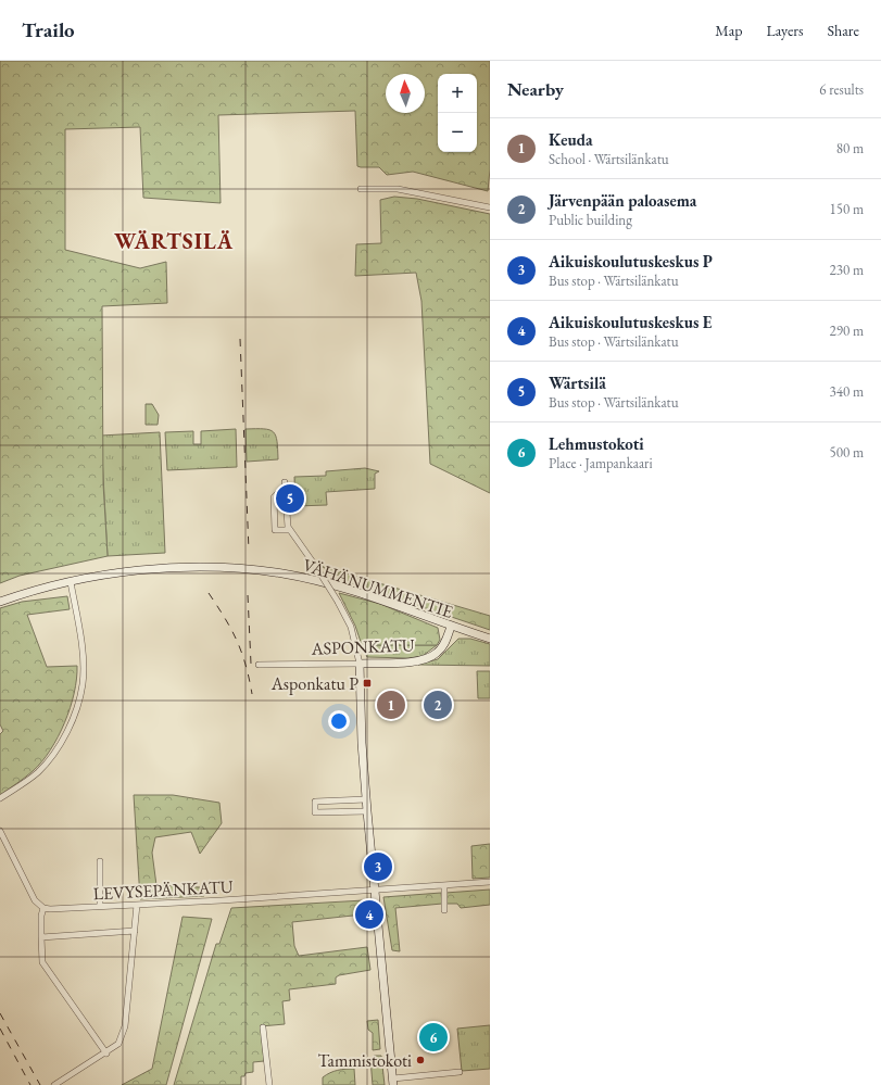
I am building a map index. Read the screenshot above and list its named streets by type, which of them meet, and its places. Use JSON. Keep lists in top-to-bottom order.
{
  "streets": {
    "street": ["VÄHÄNUMMENTIE", "ASPONKATU", "LEVYSEPÄNKATU"]
  },
  "crossings": [
    ["VÄHÄNUMMENTIE", "ASPONKATU"]
  ],
  "districts": ["WÄRTSILÄ"],
  "places": {
    "transit": ["Asponkatu P"],
    "other": ["Tammistokoti"]
  },
  "north": "top",
  "page": {
    "header": "Trailo",
    "nav": ["Map", "Layers", "Share"],
    "heading": ["Nearby", "6 results"],
    "map_buttons": ["+", "−"],
    "list": [
      {
        "mark": "1",
        "name": "Keuda",
        "note": "School · Wärtsilänkatu",
        "value": "80 m"
      },
      {
        "mark": "2",
        "name": "Järvenpään paloasema",
        "note": "Public building",
        "value": "150 m"
      },
      {
        "mark": "3",
        "name": "Aikuiskoulutuskeskus P",
        "note": "Bus stop · Wärtsilänkatu",
        "value": "230 m"
      },
      {
        "mark": "4",
        "name": "Aikuiskoulutuskeskus E",
        "note": "Bus stop · Wärtsilänkatu",
        "value": "290 m"
      },
      {
        "mark": "5",
        "name": "Wärtsilä",
        "note": "Bus stop · Wärtsilänkatu",
        "value": "340 m"
      },
      {
        "mark": "6",
        "name": "Lehmustokoti",
        "note": "Place · Jampankaari",
        "value": "500 m"
      }
    ],
    "pins": [
      "5",
      "1",
      "2",
      "3",
      "4",
      "6"
    ]
  }
}
